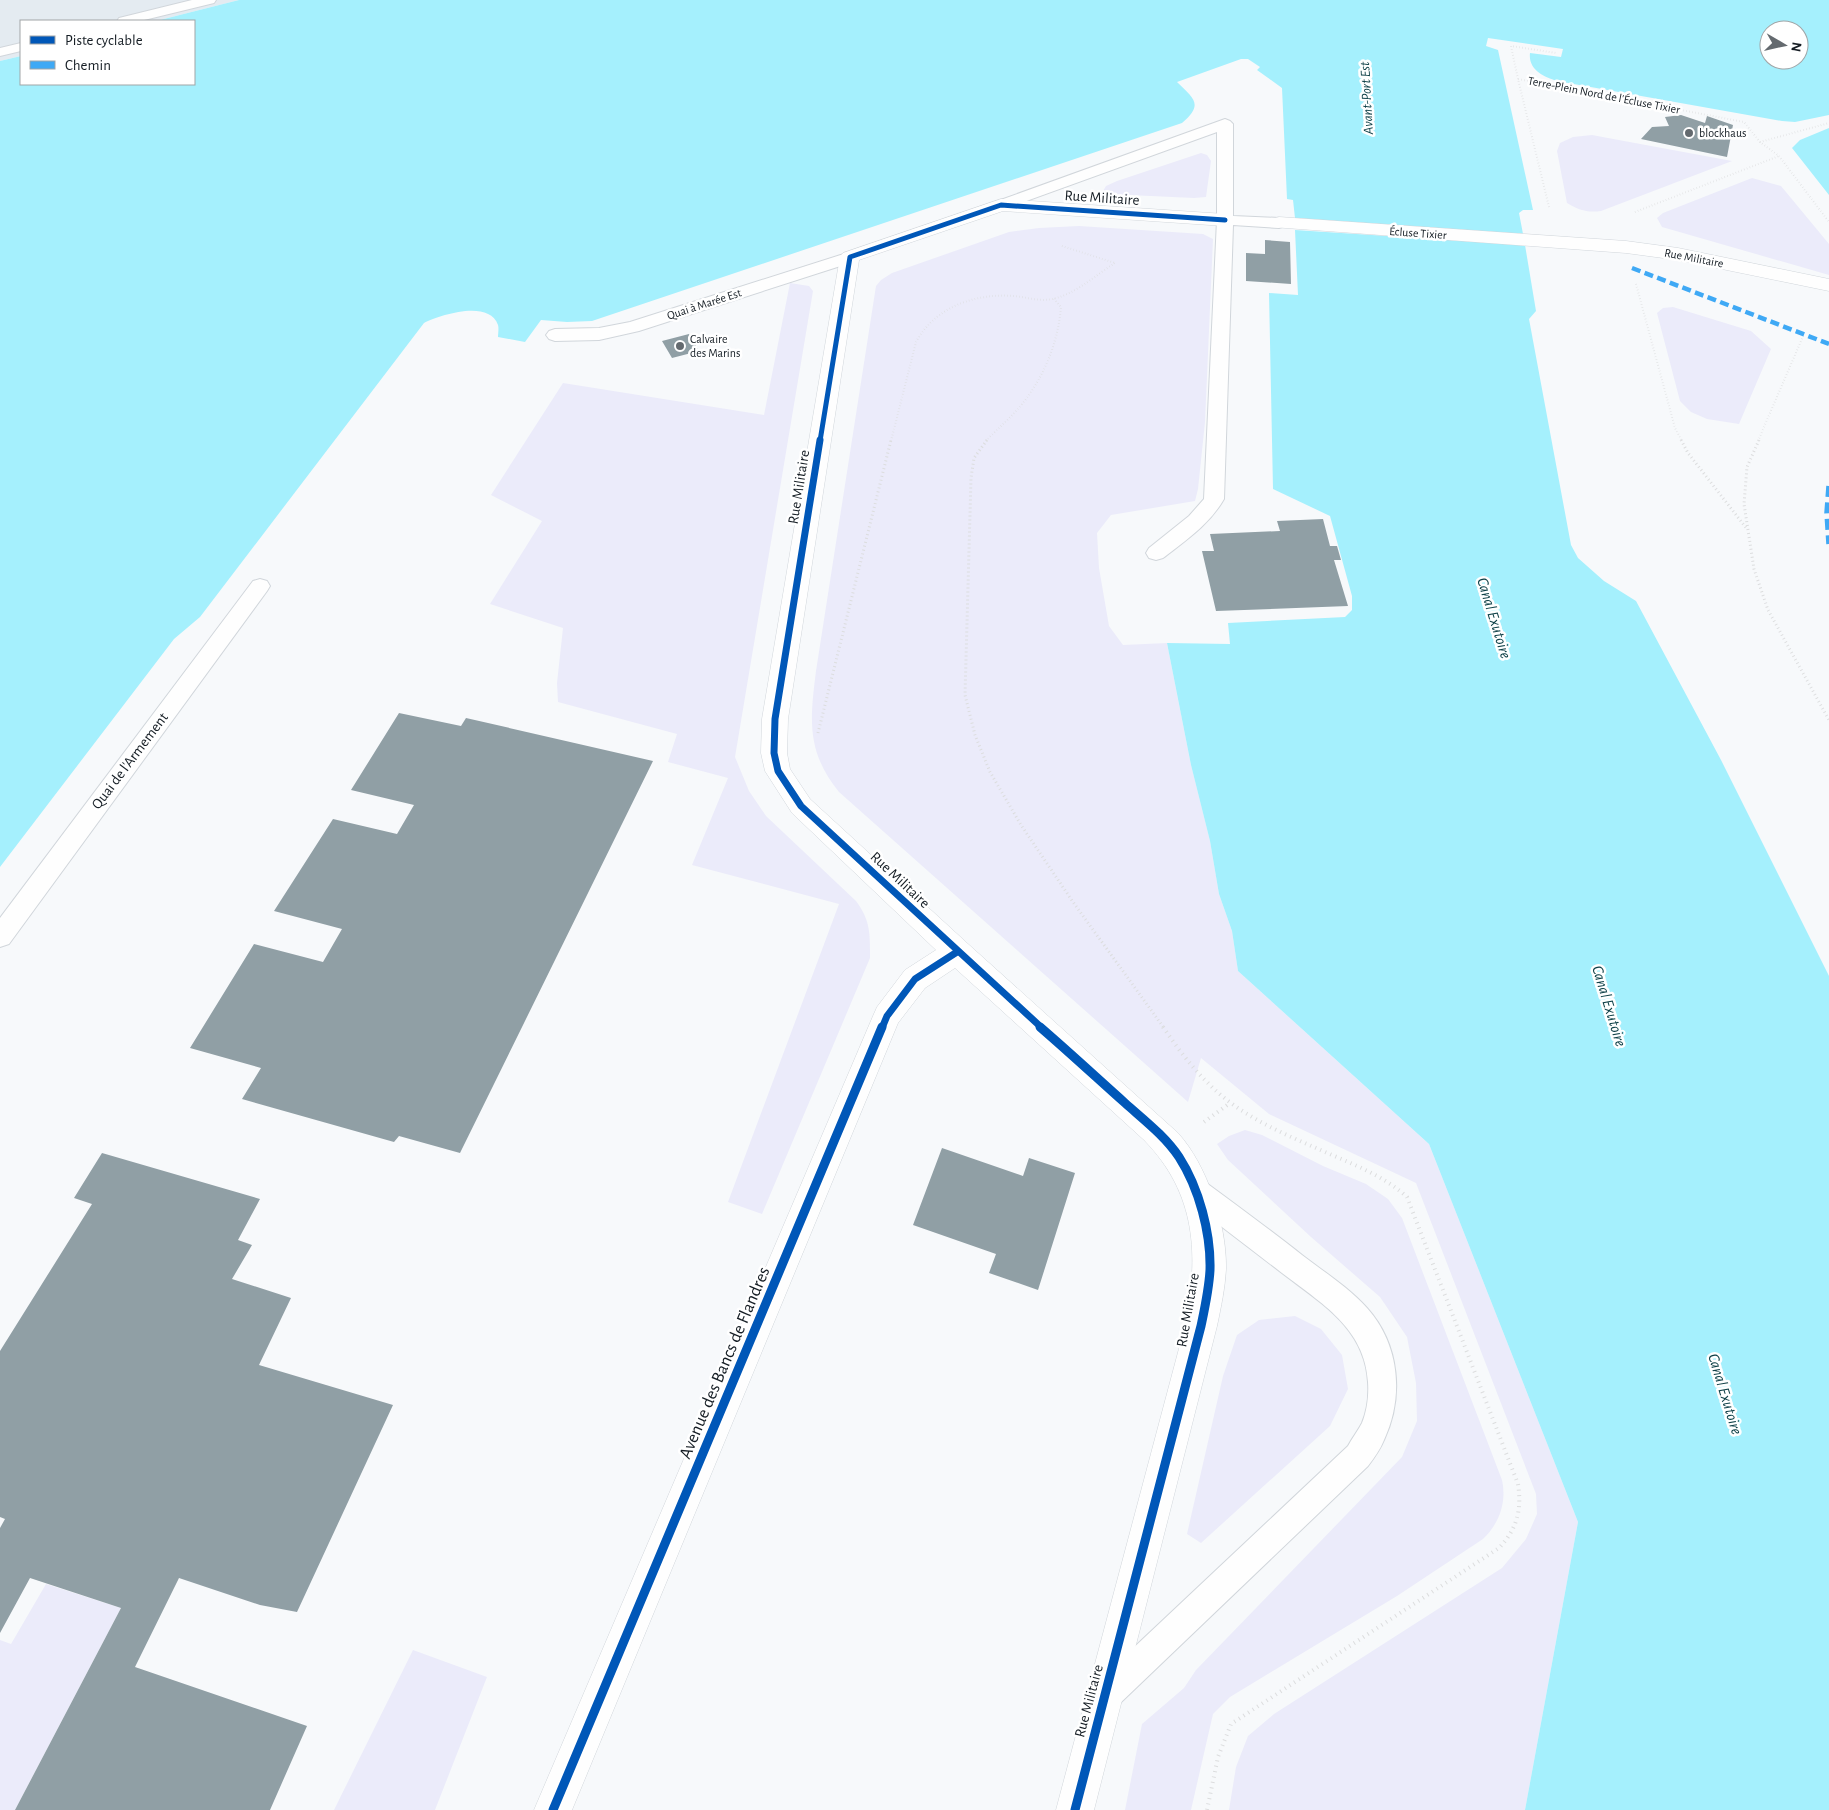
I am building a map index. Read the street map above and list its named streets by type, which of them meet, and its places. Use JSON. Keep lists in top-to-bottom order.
{
  "streets": {
    "street": ["Rue Militaire", "Écluse Tixier", "Avenue des Bancs de Flandres"],
    "lane": ["Quai à Marée Est", "Quai de l'Armement"],
    "path": ["Terre-Plein Nord de l'Écluse Tixier"]
  },
  "crossings": [
    ["Terre-Plein Nord de l'Écluse Tixier", "Rue Militaire"],
    ["Terre-Plein Nord de l'Écluse Tixier", "Écluse Tixier"],
    ["Rue Militaire", "Écluse Tixier"],
    ["Rue Militaire", "Quai à Marée Est"],
    ["Rue Militaire", "Avenue des Bancs de Flandres"]
  ],
  "water": ["Avant-Port Est", "Canal Exutoire"],
  "places": ["blockhaus", "Calvaire des Marins"],
  "legend": ["Piste cyclable", "Chemin"],
  "north": "right"
}
